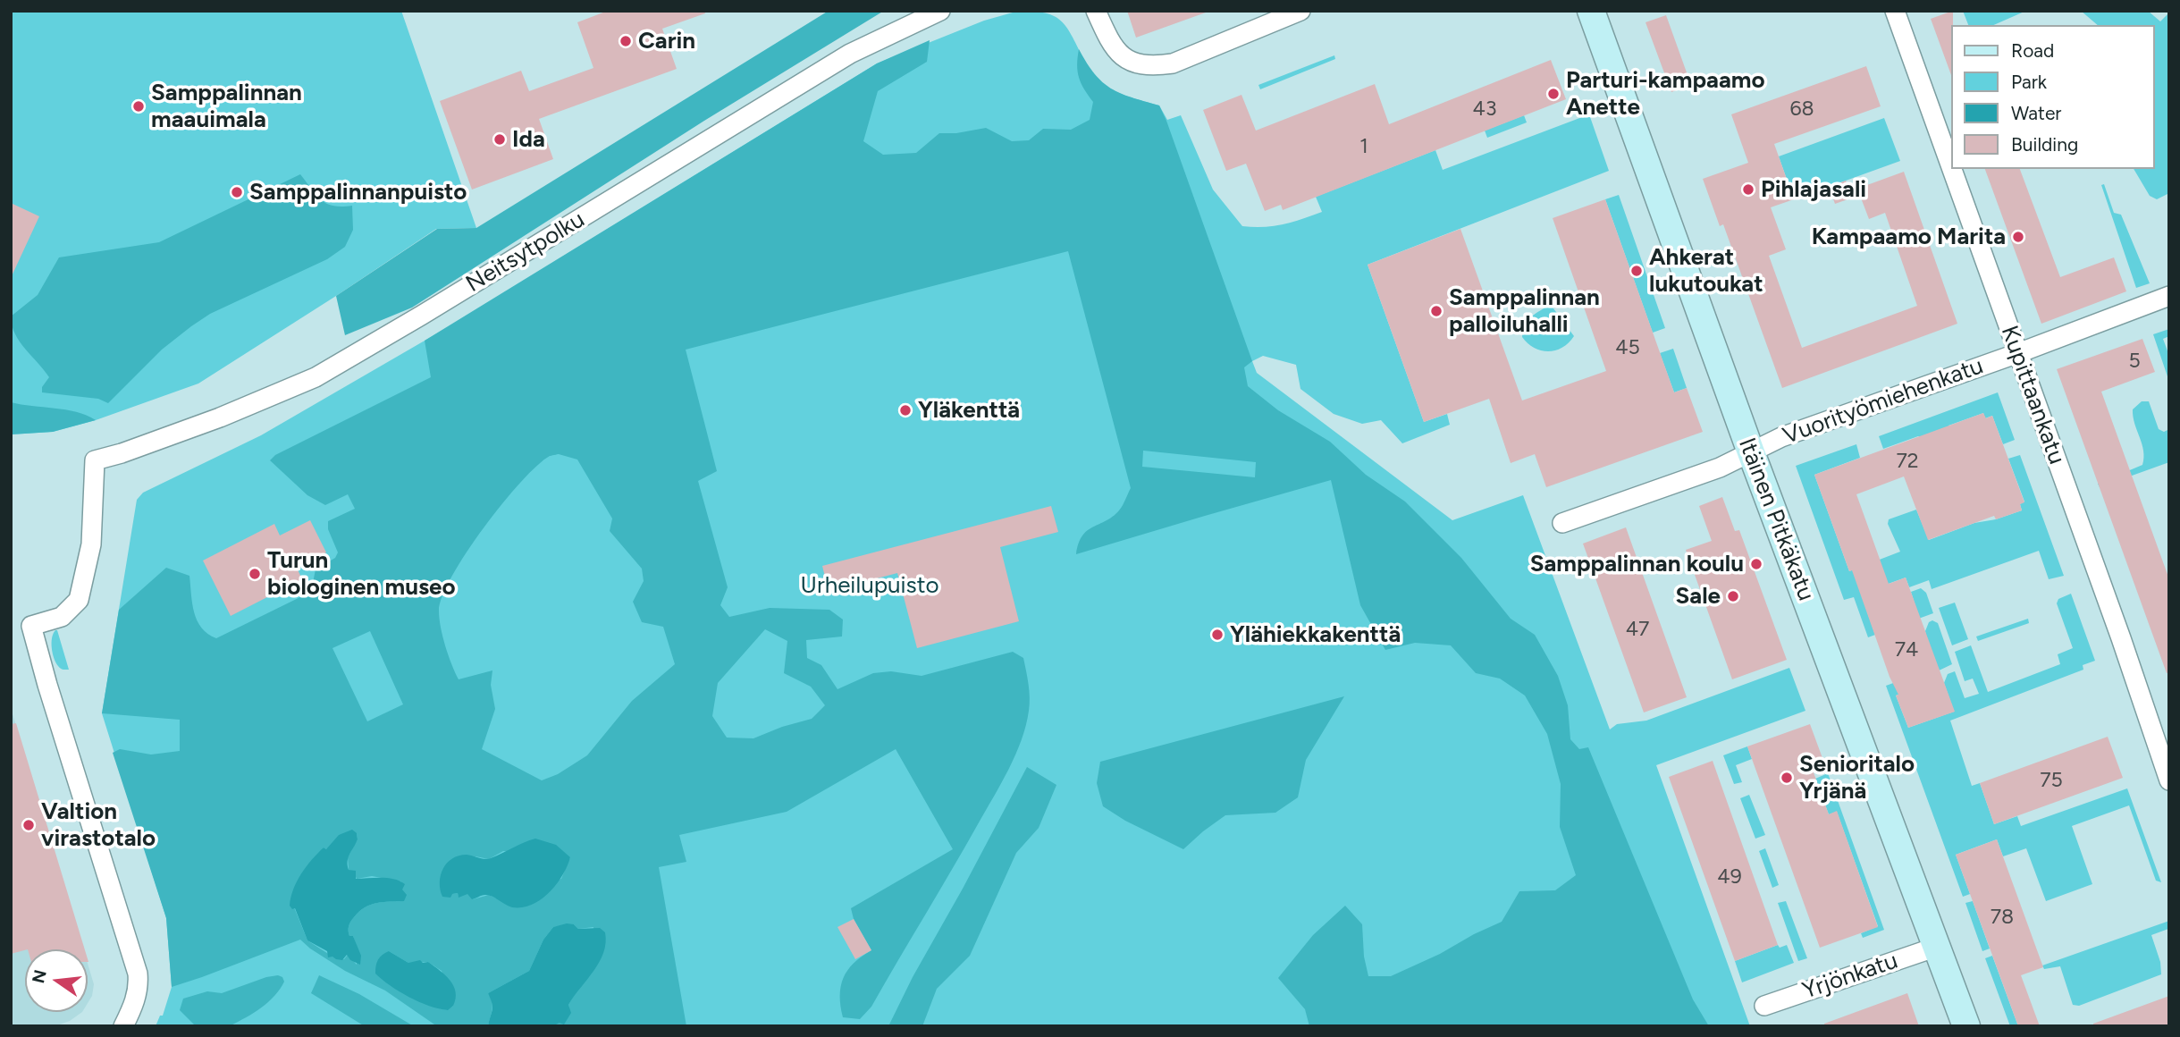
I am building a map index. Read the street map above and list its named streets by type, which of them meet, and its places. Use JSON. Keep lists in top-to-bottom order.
{
  "streets": {
    "main road": ["Itäinen Pitkäkatu"],
    "street": [
      "Neitsytpolku",
      "Kupittaankatu",
      "Vuorityömiehenkatu",
      "Yrjönkatu"
    ]
  },
  "crossings": [
    ["Kupittaankatu", "Vuorityömiehenkatu"],
    ["Vuorityömiehenkatu", "Itäinen Pitkäkatu"],
    ["Itäinen Pitkäkatu", "Yrjönkatu"]
  ],
  "parks": ["Urheilupuisto"],
  "places": [
    "Carin",
    "Parturi-kampaamo Anette",
    "Samppalinnan maauimala",
    "Ida",
    "Pihlajasali",
    "Samppalinnanpuisto",
    "Kampaamo Marita",
    "Ahkerat lukutoukat",
    "Samppalinnan palloiluhalli",
    "Yläkenttä",
    "Samppalinnan koulu",
    "Turun biologinen museo",
    "Sale",
    "Ylähiekkakenttä",
    "Senioritalo Yrjänä",
    "Valtion virastotalo"
  ],
  "house_numbers": [
    "43",
    "68",
    "1",
    "45",
    "5",
    "72",
    "47",
    "74",
    "75",
    "49",
    "78"
  ],
  "legend": [
    "Road",
    "Park",
    "Water",
    "Building"
  ],
  "north": "left"
}
